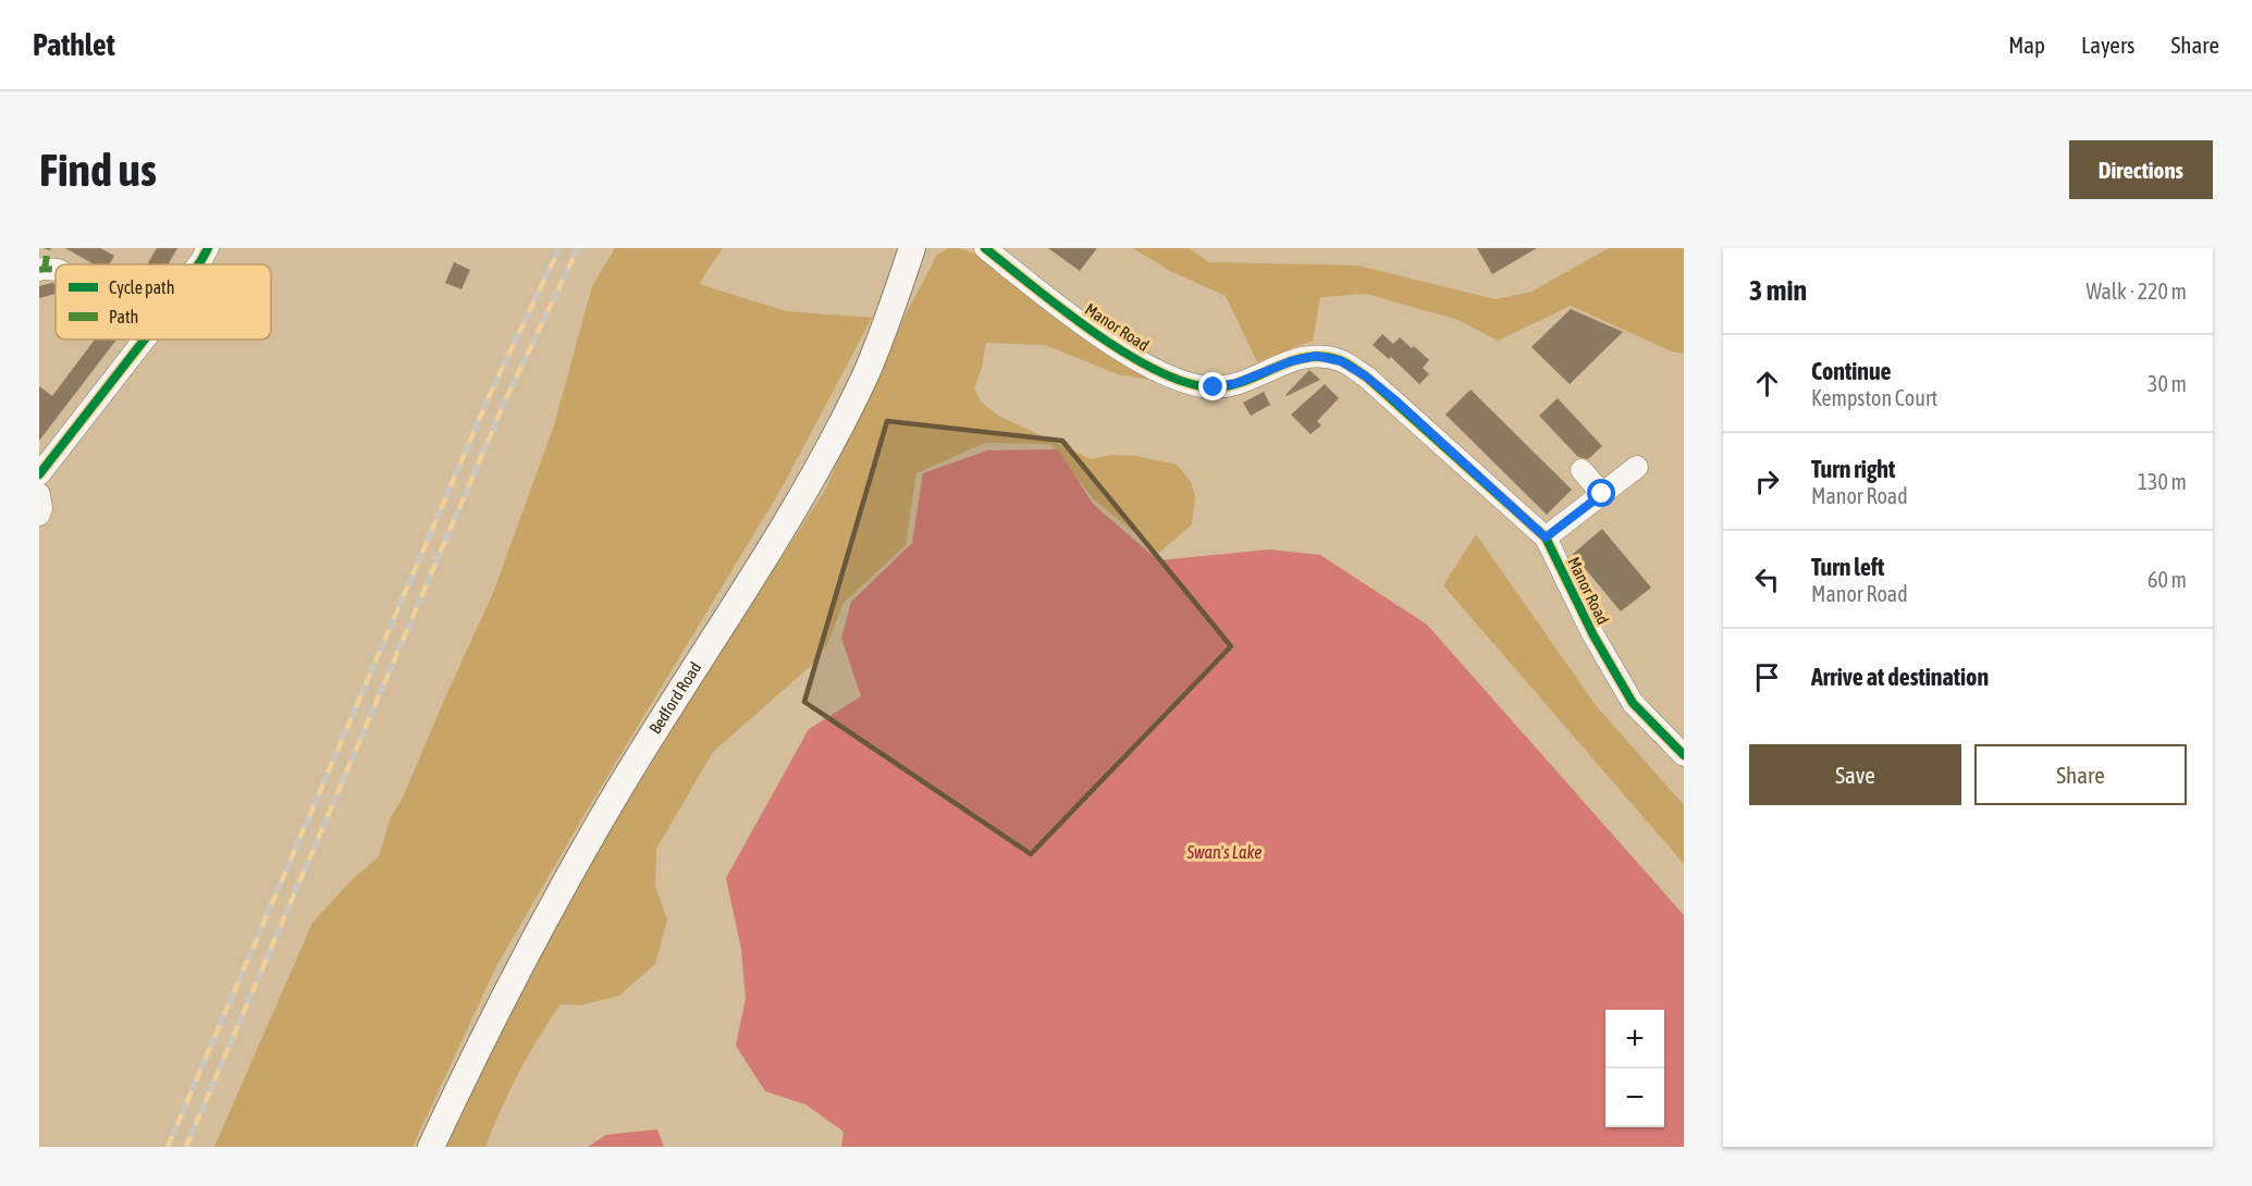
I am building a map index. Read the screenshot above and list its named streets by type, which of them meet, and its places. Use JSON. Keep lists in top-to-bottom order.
{
  "streets": {
    "main road": ["Bedford Road"],
    "street": ["Manor Road"]
  },
  "water": ["Swan's Lake"],
  "legend": ["Cycle path", "Path"],
  "page": {
    "header": "Pathlet",
    "nav": ["Map", "Layers", "Share"],
    "buttons": [
      "Directions",
      ["Save", "Share"]
    ],
    "title": "Find us",
    "heading": ["3 min", "Walk · 220 m"],
    "list": [
      ["Continue", "Kempston Court", "30 m"],
      ["Turn right", "Manor Road", "130 m"],
      ["Turn left", "Manor Road", "60 m"],
      "Arrive at destination"
    ],
    "map_buttons": ["+", "−"]
  }
}
